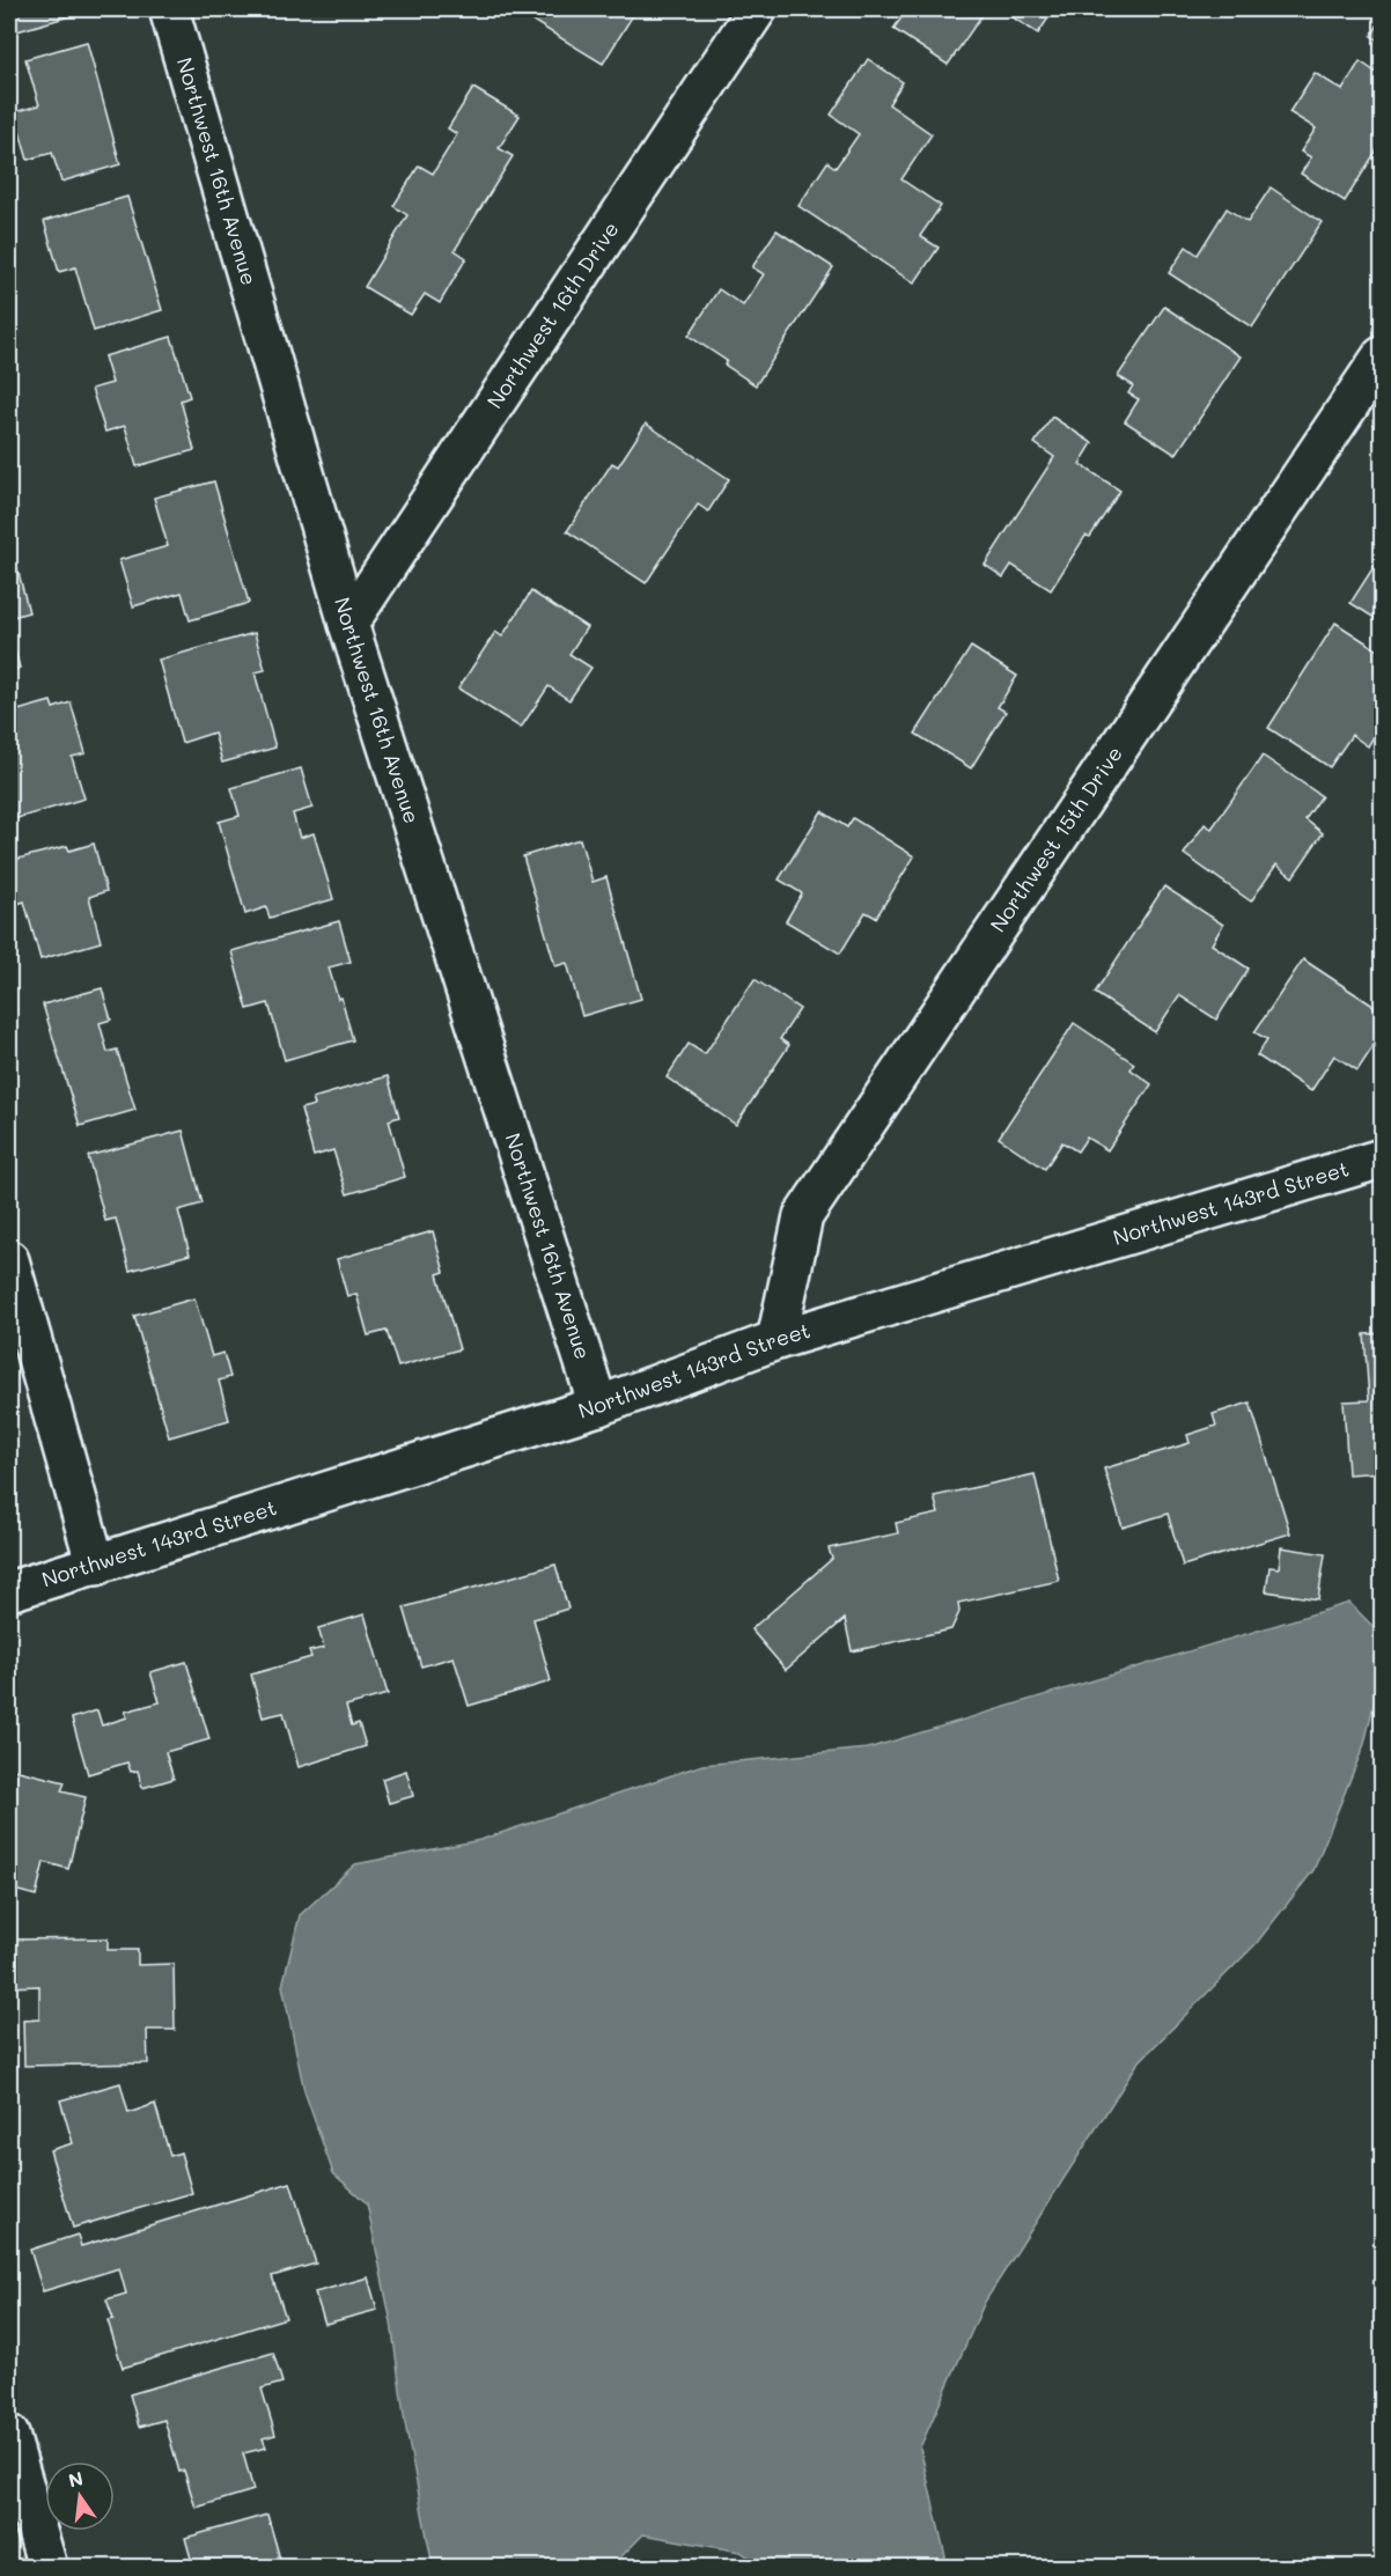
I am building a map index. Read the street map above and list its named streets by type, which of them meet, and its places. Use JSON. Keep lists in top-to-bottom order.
{
  "streets": {
    "street": [
      "Northwest 16th Avenue",
      "Northwest 16th Drive",
      "Northwest 15th Drive",
      "Northwest 143rd Street"
    ]
  },
  "crossings": [
    ["Northwest 16th Avenue", "Northwest 16th Drive"],
    ["Northwest 16th Avenue", "Northwest 143rd Street"],
    ["Northwest 15th Drive", "Northwest 143rd Street"]
  ],
  "north": "top"
}
